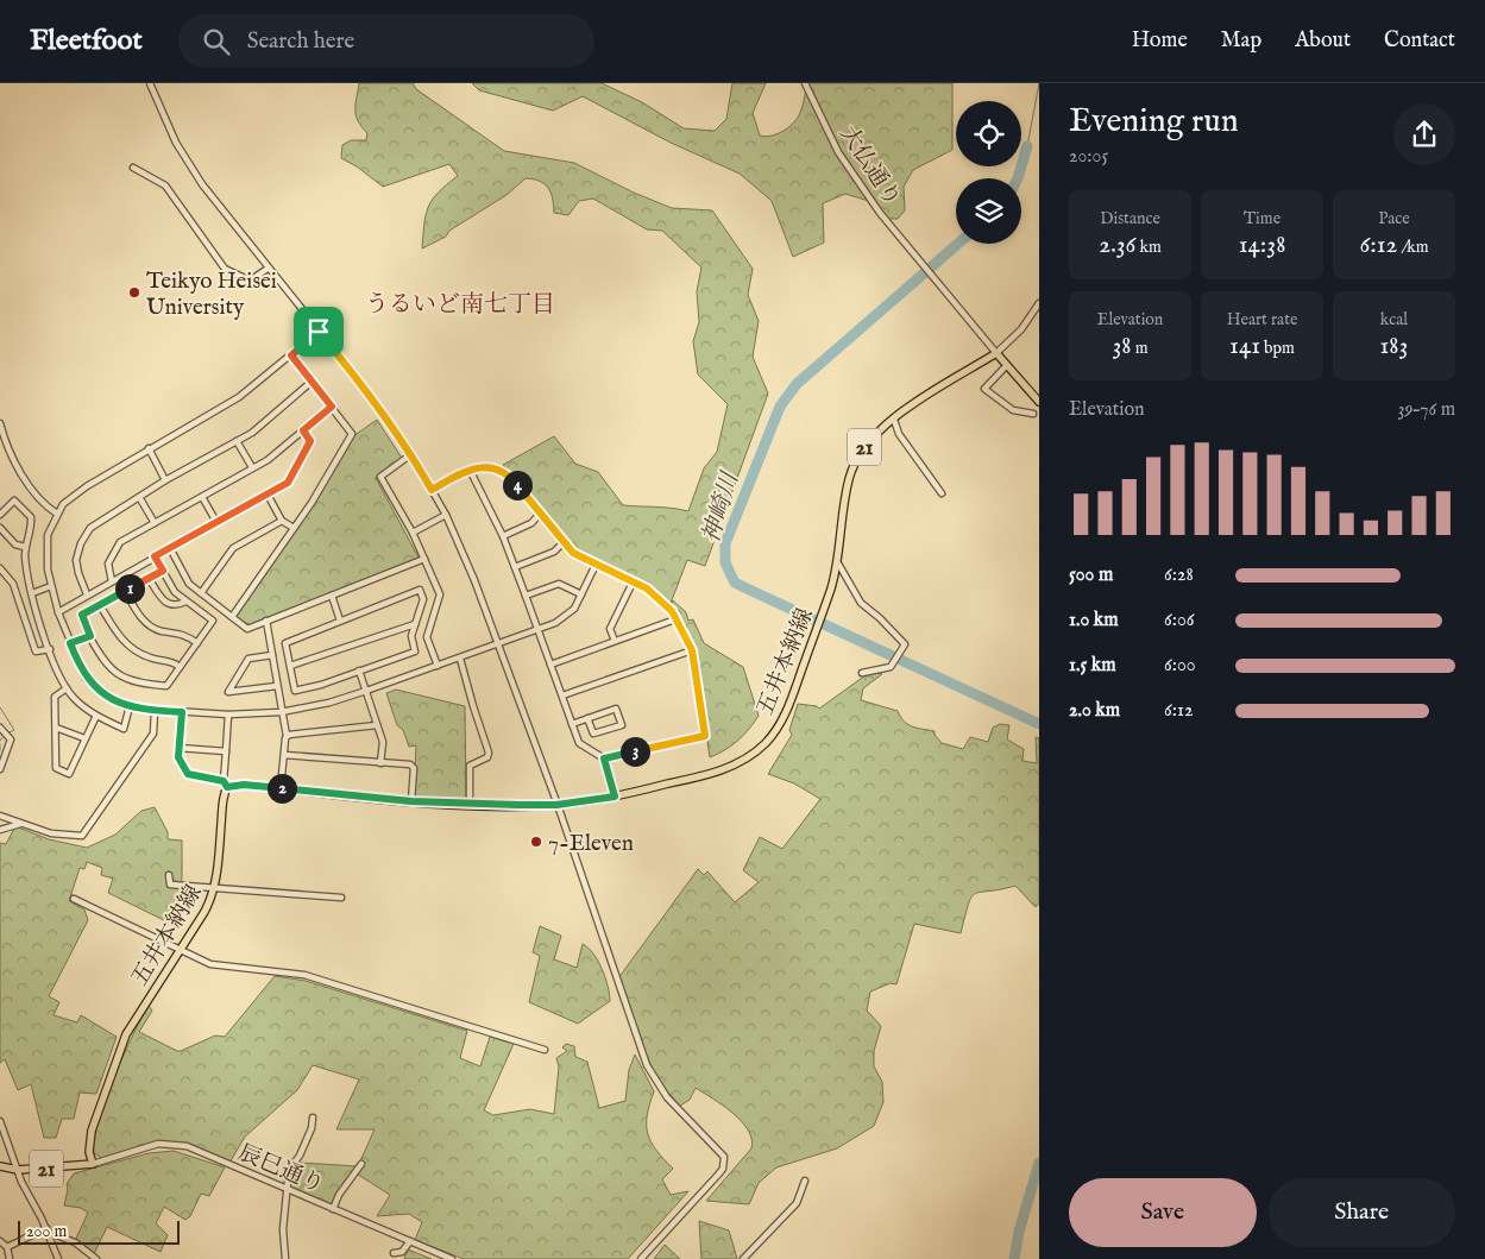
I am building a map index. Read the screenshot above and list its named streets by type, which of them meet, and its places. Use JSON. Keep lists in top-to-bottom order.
{
  "streets": {
    "main road": ["21", "五井本納線"],
    "street": ["大仏通り", "辰巳通り"]
  },
  "crossings": [
    ["大仏通り", "五井本納線"],
    ["21", "五井本納線"],
    ["21", "辰巳通り"],
    ["五井本納線", "辰巳通り"]
  ],
  "districts": ["うるいど南七丁目"],
  "water": ["神崎川"],
  "places": ["Teikyo Heisei University", "7-Eleven"],
  "scale_bar": "200 m",
  "page": {
    "header": "Fleetfoot",
    "search": "Search here",
    "nav": [
      "Home",
      "Map",
      "About",
      "Contact"
    ],
    "heading": ["Evening run", "20:05"],
    "stats": [
      ["Distance", "2.36 km"],
      ["Time", "14:38"],
      ["Pace", "6:12 /km"],
      ["Elevation", "38 m"],
      ["Heart rate", "141 bpm"],
      ["kcal", "183"]
    ],
    "chart": ["Elevation", "39–76 m"],
    "pins": [
      "4",
      "1",
      "3",
      "2"
    ],
    "list": [
      {
        "name": "500 m",
        "note": "6:28"
      },
      {
        "name": "1.0 km",
        "note": "6:06"
      },
      {
        "name": "1.5 km",
        "note": "6:00"
      },
      {
        "name": "2.0 km",
        "note": "6:12"
      }
    ],
    "buttons": ["Save", "Share"],
    "scale": "200 m"
  }
}
